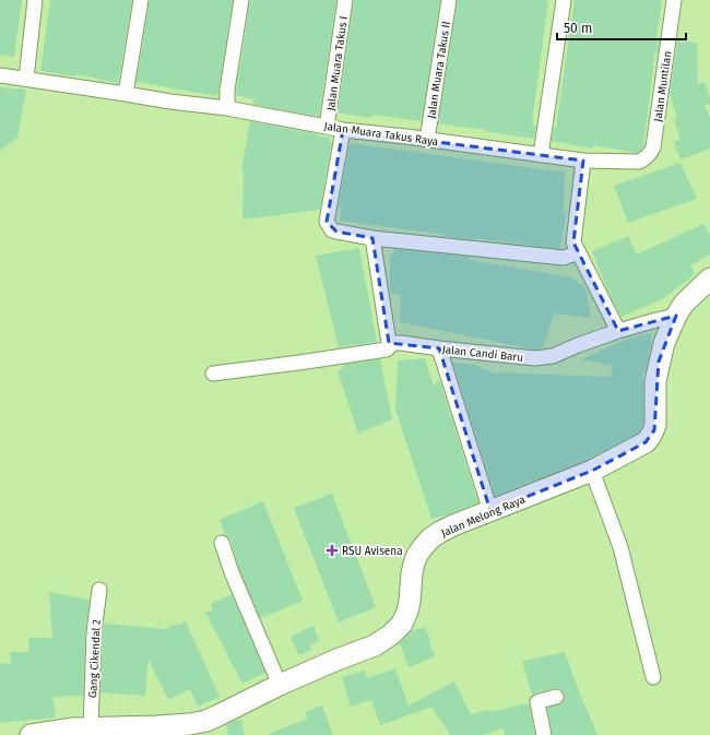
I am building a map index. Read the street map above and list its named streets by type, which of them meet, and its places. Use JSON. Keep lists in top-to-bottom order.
{
  "streets": {
    "main road": ["Jalan Melong Raya"],
    "street": [
      "Jalan Muara Takus I",
      "Jalan Muara Takus II",
      "Jalan Muntilan",
      "Jalan Muara Takus Raya",
      "Jalan Candi Baru",
      "Gang Cikendal 2"
    ]
  },
  "crossings": [
    ["Jalan Muara Takus I", "Jalan Muara Takus Raya"],
    ["Jalan Muara Takus II", "Jalan Muara Takus Raya"],
    ["Jalan Muntilan", "Jalan Muara Takus Raya"],
    ["Jalan Candi Baru", "Jalan Melong Raya"],
    ["Jalan Melong Raya", "Gang Cikendal 2"]
  ],
  "places": {
    "health": ["RSU Avisena"]
  },
  "scale_bar": "50 m"
}
